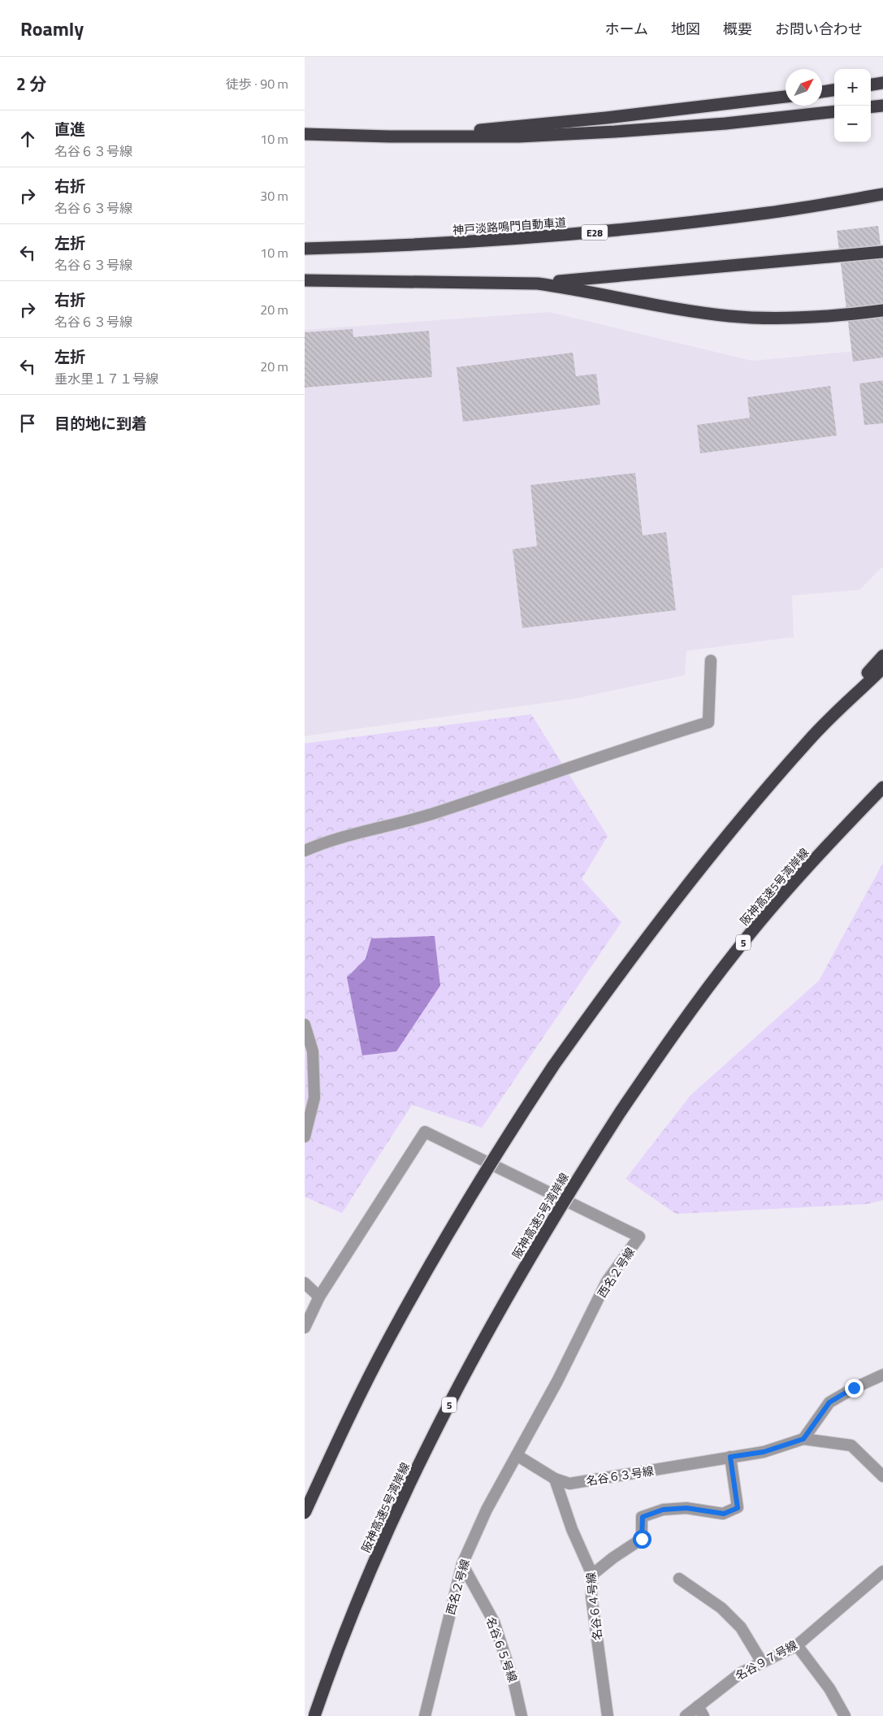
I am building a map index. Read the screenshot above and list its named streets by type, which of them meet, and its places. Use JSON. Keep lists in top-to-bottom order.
{
  "streets": {
    "highway": [
      "神戸淡路鳴門自動車道",
      "E28",
      "阪神高速5号湾岸線",
      "5"
    ],
    "street": [
      "西名２号線",
      "名谷６３号線",
      "名谷６４号線",
      "名谷６５号線",
      "名谷９７号線"
    ]
  },
  "crossings": [
    ["西名２号線", "名谷６３号線"],
    ["西名２号線", "名谷６５号線"],
    ["名谷６３号線", "名谷６４号線"]
  ],
  "north": "top right",
  "page": {
    "header": "Roamly",
    "nav": [
      "ホーム",
      "地図",
      "概要",
      "お問い合わせ"
    ],
    "heading": ["2 分", "徒歩 · 90 m"],
    "map_buttons": ["+", "−"],
    "list": [
      ["直進", "名谷６３号線", "10 m"],
      ["右折", "名谷６３号線", "30 m"],
      ["左折", "名谷６３号線", "10 m"],
      ["右折", "名谷６３号線", "20 m"],
      ["左折", "垂水里１７１号線", "20 m"],
      "目的地に到着"
    ]
  }
}
